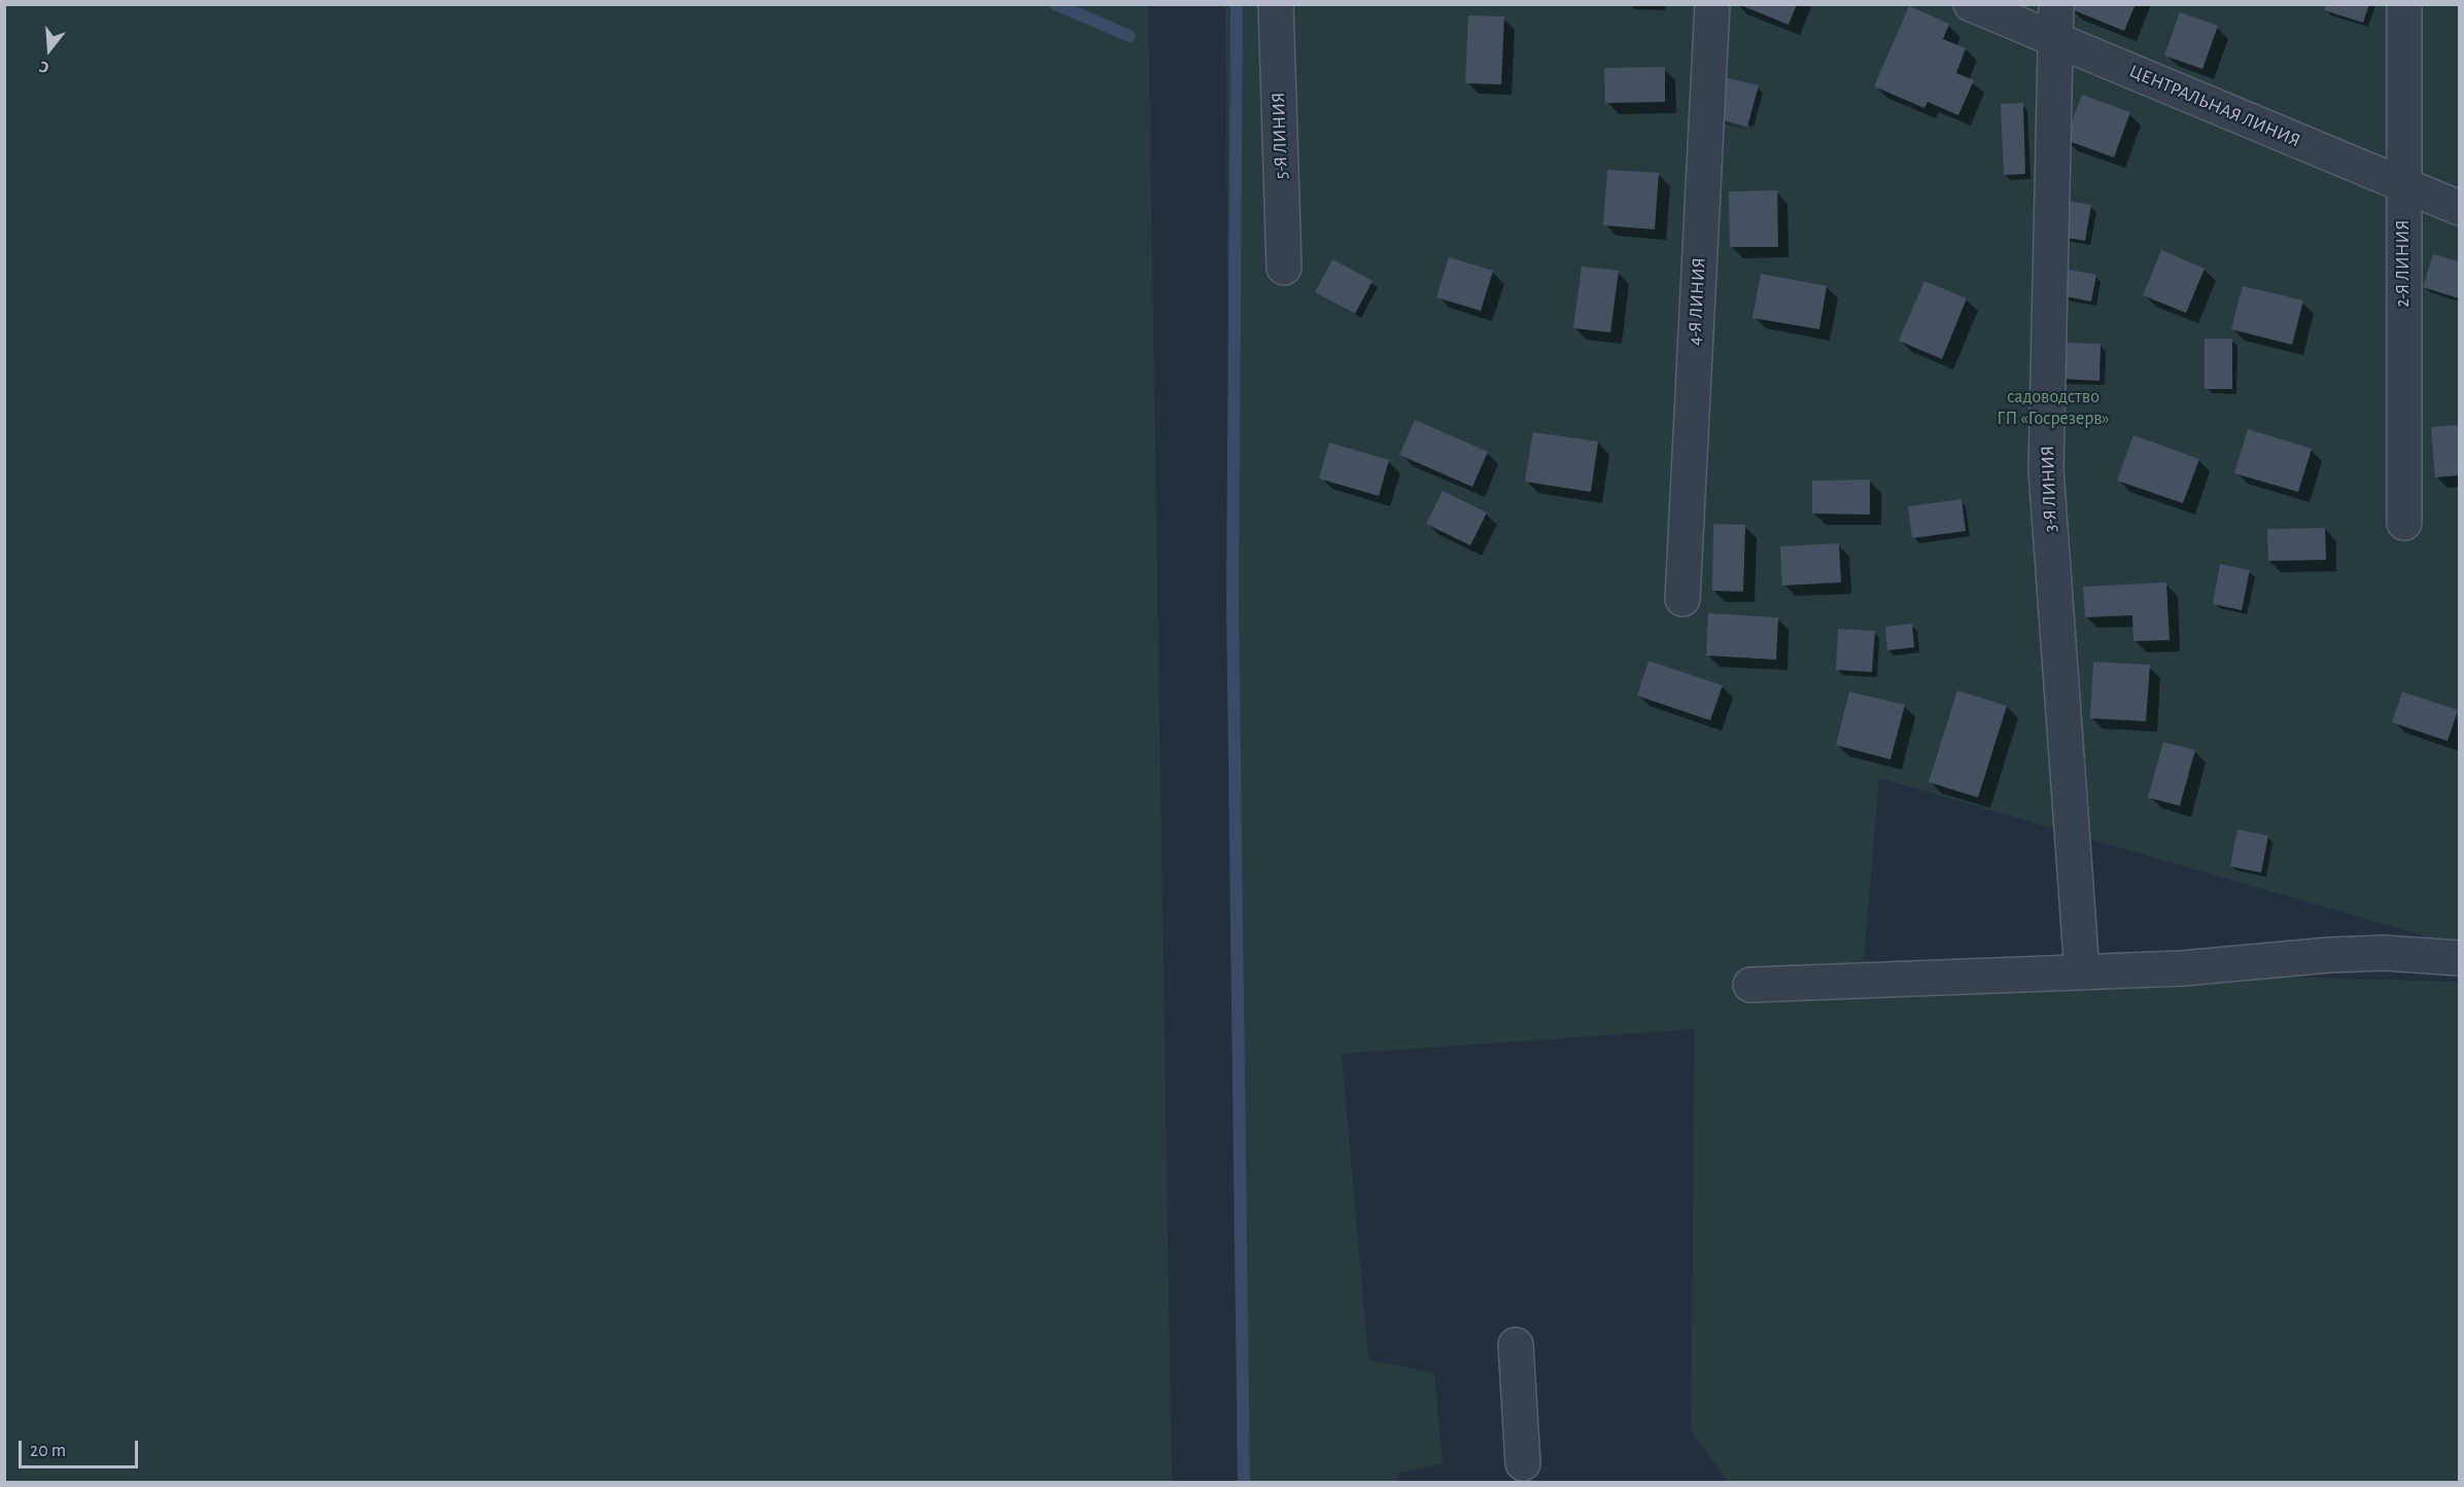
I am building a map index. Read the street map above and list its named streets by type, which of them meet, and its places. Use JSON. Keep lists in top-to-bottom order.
{
  "streets": {
    "street": [
      "ЦЕНТРАЛЬНАЯ ЛИНИЯ",
      "5-Я ЛИНИЯ",
      "2-Я ЛИНИЯ",
      "4-Я ЛИНИЯ",
      "3-Я ЛИНИЯ"
    ]
  },
  "crossings": [
    ["ЦЕНТРАЛЬНАЯ ЛИНИЯ", "2-Я ЛИНИЯ"],
    ["ЦЕНТРАЛЬНАЯ ЛИНИЯ", "3-Я ЛИНИЯ"]
  ],
  "parks": ["садоводство ГП «Госрезерв»"],
  "scale_bar": "20 m",
  "north": "bottom"
}
